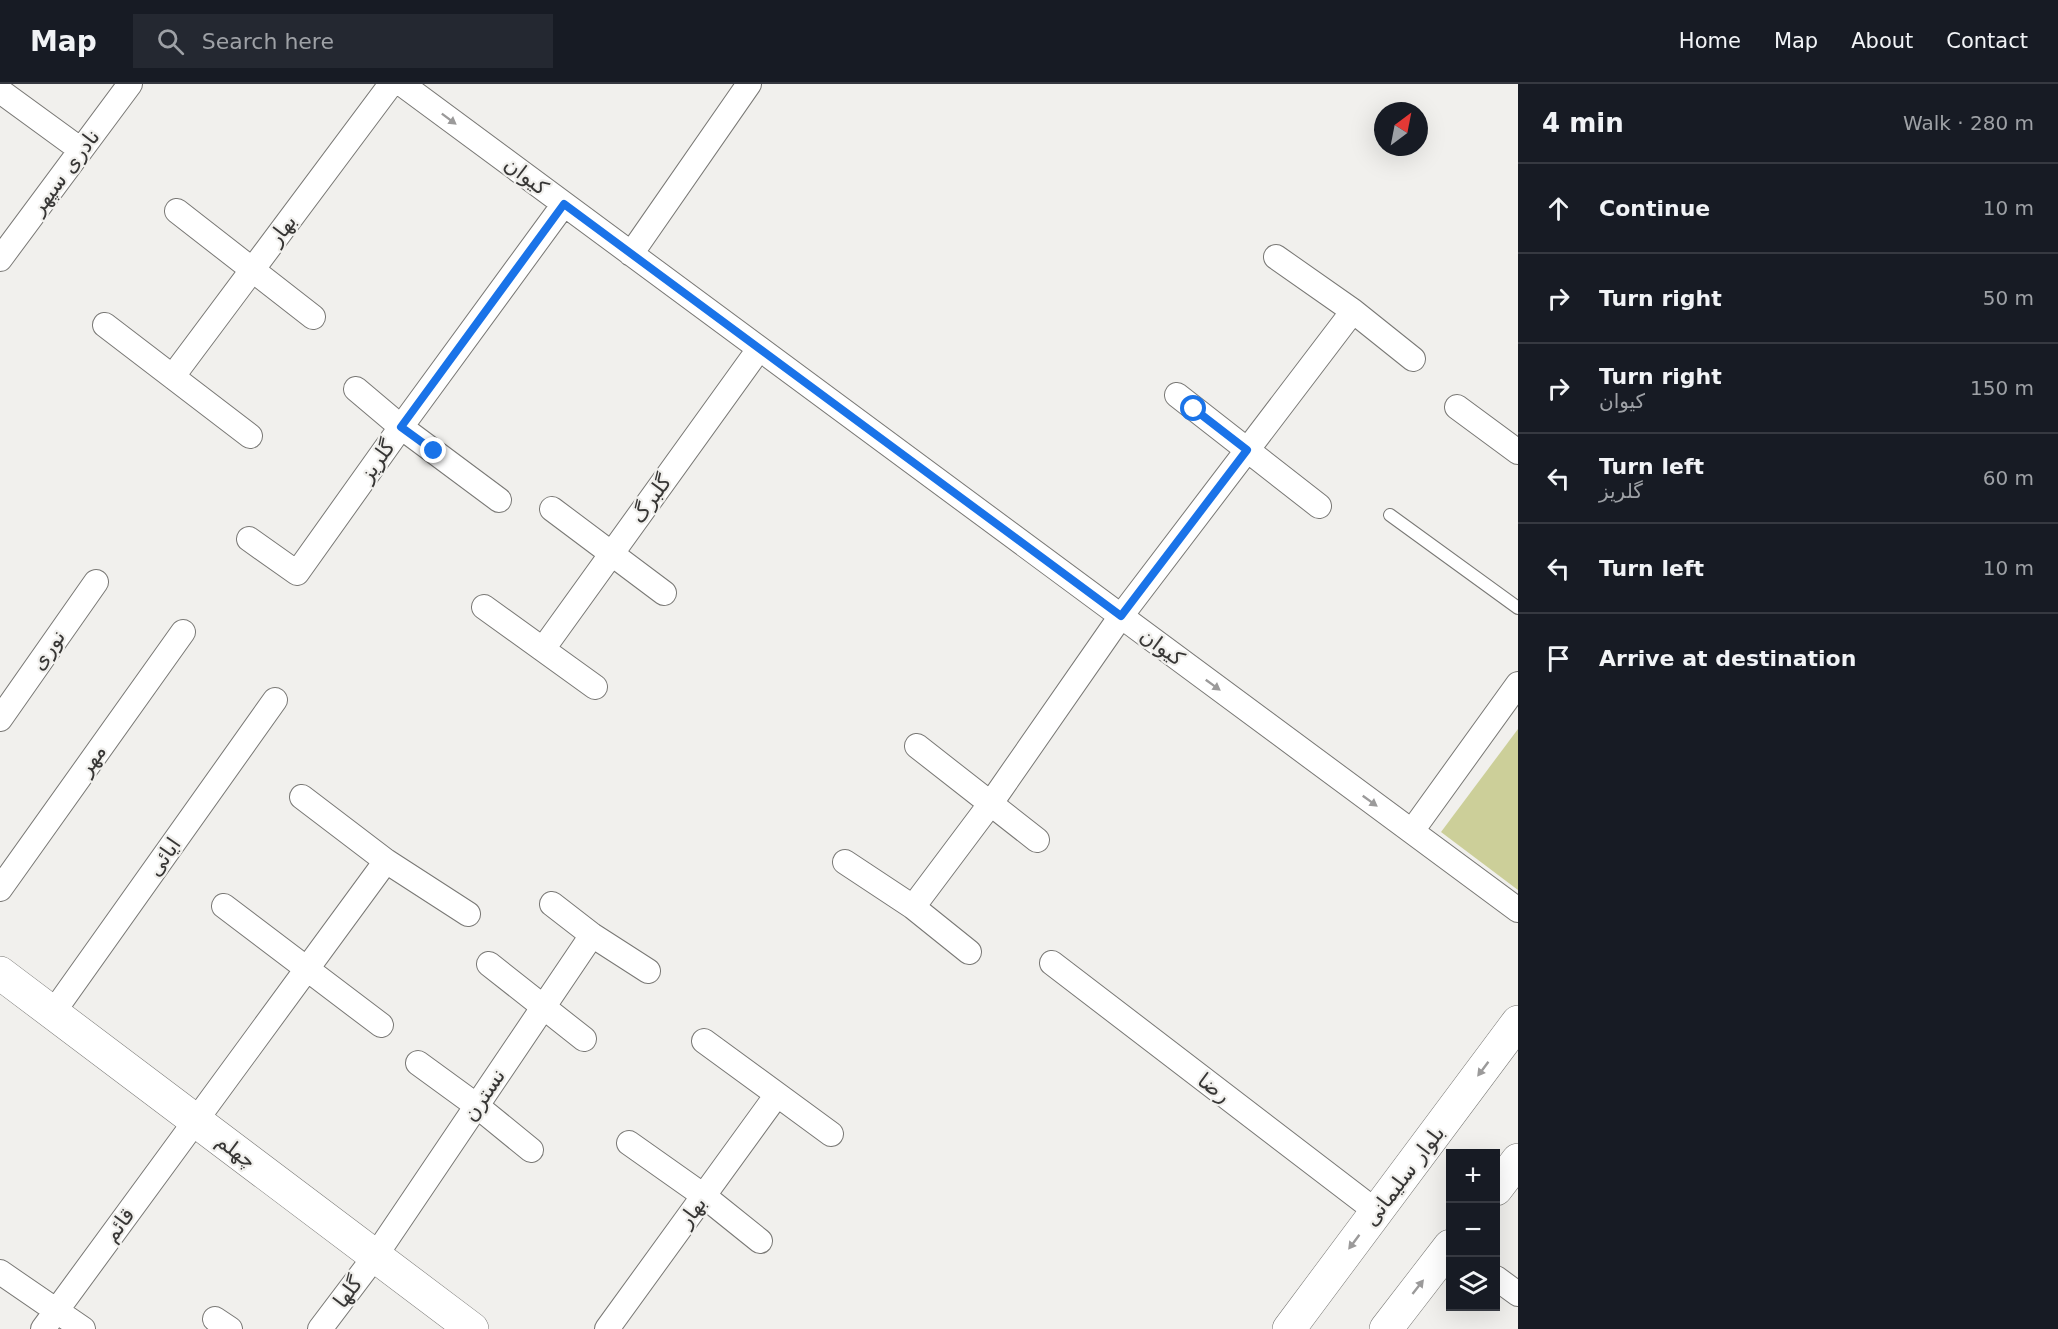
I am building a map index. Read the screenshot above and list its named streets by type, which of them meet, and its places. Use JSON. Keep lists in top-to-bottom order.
{
  "streets": {
    "street": [
      "نادری سپهر",
      "کیوان",
      "بهار",
      "گلریز",
      "گلبرگ",
      "نوری",
      "مهر",
      "ایائی",
      "رضا",
      "نسترن",
      "چهلم",
      "بلوار سلیمانی",
      "قائم",
      "گلها"
    ]
  },
  "crossings": [
    ["کیوان", "گلریز"],
    ["کیوان", "گلبرگ"],
    ["ایائی", "چهلم"],
    ["رضا", "بلوار سلیمانی"],
    ["نسترن", "چهلم"],
    ["نسترن", "گلها"],
    ["چهلم", "قائم"],
    ["چهلم", "گلها"]
  ],
  "one_way": ["کیوان"],
  "north": "top right",
  "page": {
    "header": "Map",
    "search": "Search here",
    "nav": [
      "Home",
      "Map",
      "About",
      "Contact"
    ],
    "heading": ["4 min", "Walk · 280 m"],
    "list": [
      ["Continue", "10 m"],
      ["Turn right", "50 m"],
      ["Turn right", "کیوان", "150 m"],
      ["Turn left", "گلریز", "60 m"],
      ["Turn left", "10 m"],
      "Arrive at destination"
    ],
    "map_buttons": ["+", "−"]
  }
}
